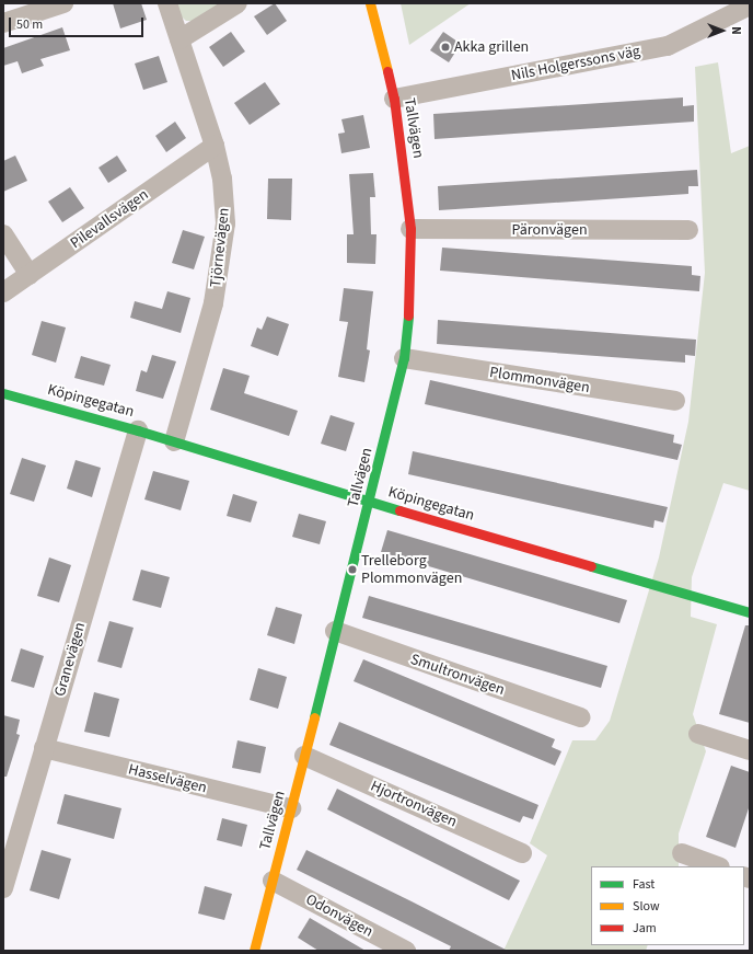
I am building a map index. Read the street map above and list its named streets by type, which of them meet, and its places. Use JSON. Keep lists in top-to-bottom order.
{
  "streets": {
    "street": [
      "Nils Holgerssons väg",
      "Tallvägen",
      "Pilevallsvägen",
      "Päronvägen",
      "Tjörnevägen",
      "Plommonvägen",
      "Köpingegatan",
      "Granevägen",
      "Smultronvägen",
      "Hasselvägen",
      "Hjortronvägen",
      "Odonvägen"
    ]
  },
  "crossings": [
    ["Nils Holgerssons väg", "Tallvägen"],
    ["Tallvägen", "Päronvägen"],
    ["Tallvägen", "Plommonvägen"],
    ["Tallvägen", "Köpingegatan"],
    ["Tallvägen", "Smultronvägen"],
    ["Tallvägen", "Hasselvägen"],
    ["Tallvägen", "Hjortronvägen"],
    ["Tallvägen", "Odonvägen"],
    ["Pilevallsvägen", "Tjörnevägen"],
    ["Tjörnevägen", "Köpingegatan"],
    ["Köpingegatan", "Granevägen"],
    ["Granevägen", "Hasselvägen"]
  ],
  "places": ["Akka grillen", "Trelleborg Plommonvägen"],
  "legend": ["Fast", "Slow", "Jam"],
  "scale_bar": "50 m",
  "north": "right"
}
